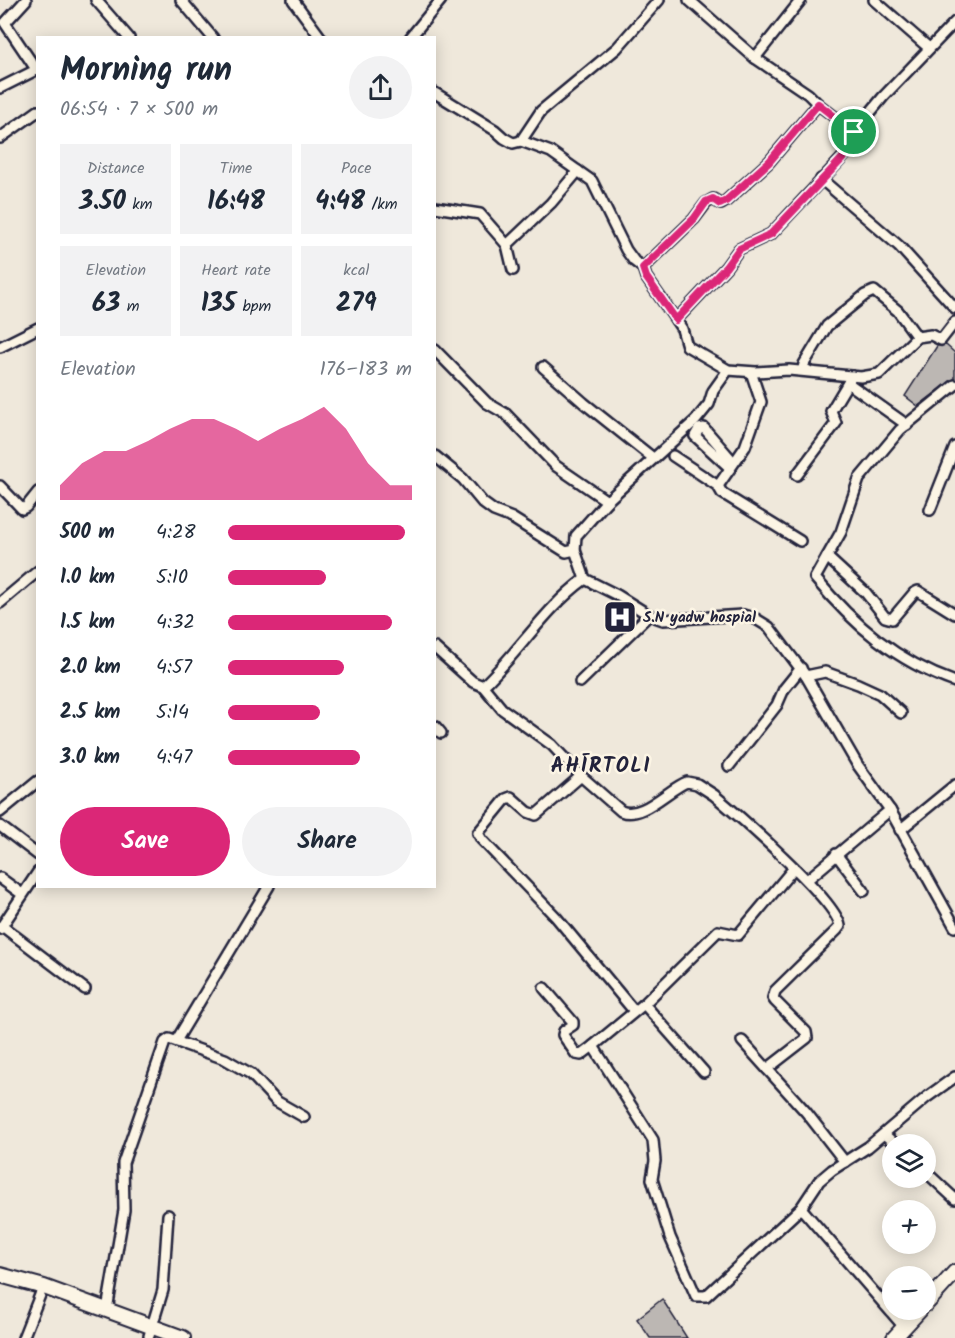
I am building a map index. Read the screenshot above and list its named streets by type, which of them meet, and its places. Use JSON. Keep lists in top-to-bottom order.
{
  "districts": ["AHĪRTOLI"],
  "places": {
    "hospital": ["S.N yadw hospial"]
  },
  "page": {
    "heading": ["Morning run", "06:54 · 7 × 500 m"],
    "stats": [
      ["Distance", "3.50 km"],
      ["Time", "16:48"],
      ["Pace", "4:48 /km"],
      ["Elevation", "63 m"],
      ["Heart rate", "135 bpm"],
      ["kcal", "279"]
    ],
    "chart": ["Elevation", "176–183 m"],
    "list": [
      {
        "name": "500 m",
        "note": "4:28"
      },
      {
        "name": "1.0 km",
        "note": "5:10"
      },
      {
        "name": "1.5 km",
        "note": "4:32"
      },
      {
        "name": "2.0 km",
        "note": "4:57"
      },
      {
        "name": "2.5 km",
        "note": "5:14"
      },
      {
        "name": "3.0 km",
        "note": "4:47"
      }
    ],
    "buttons": ["Save", "Share"],
    "map_buttons": ["+", "−"]
  }
}
